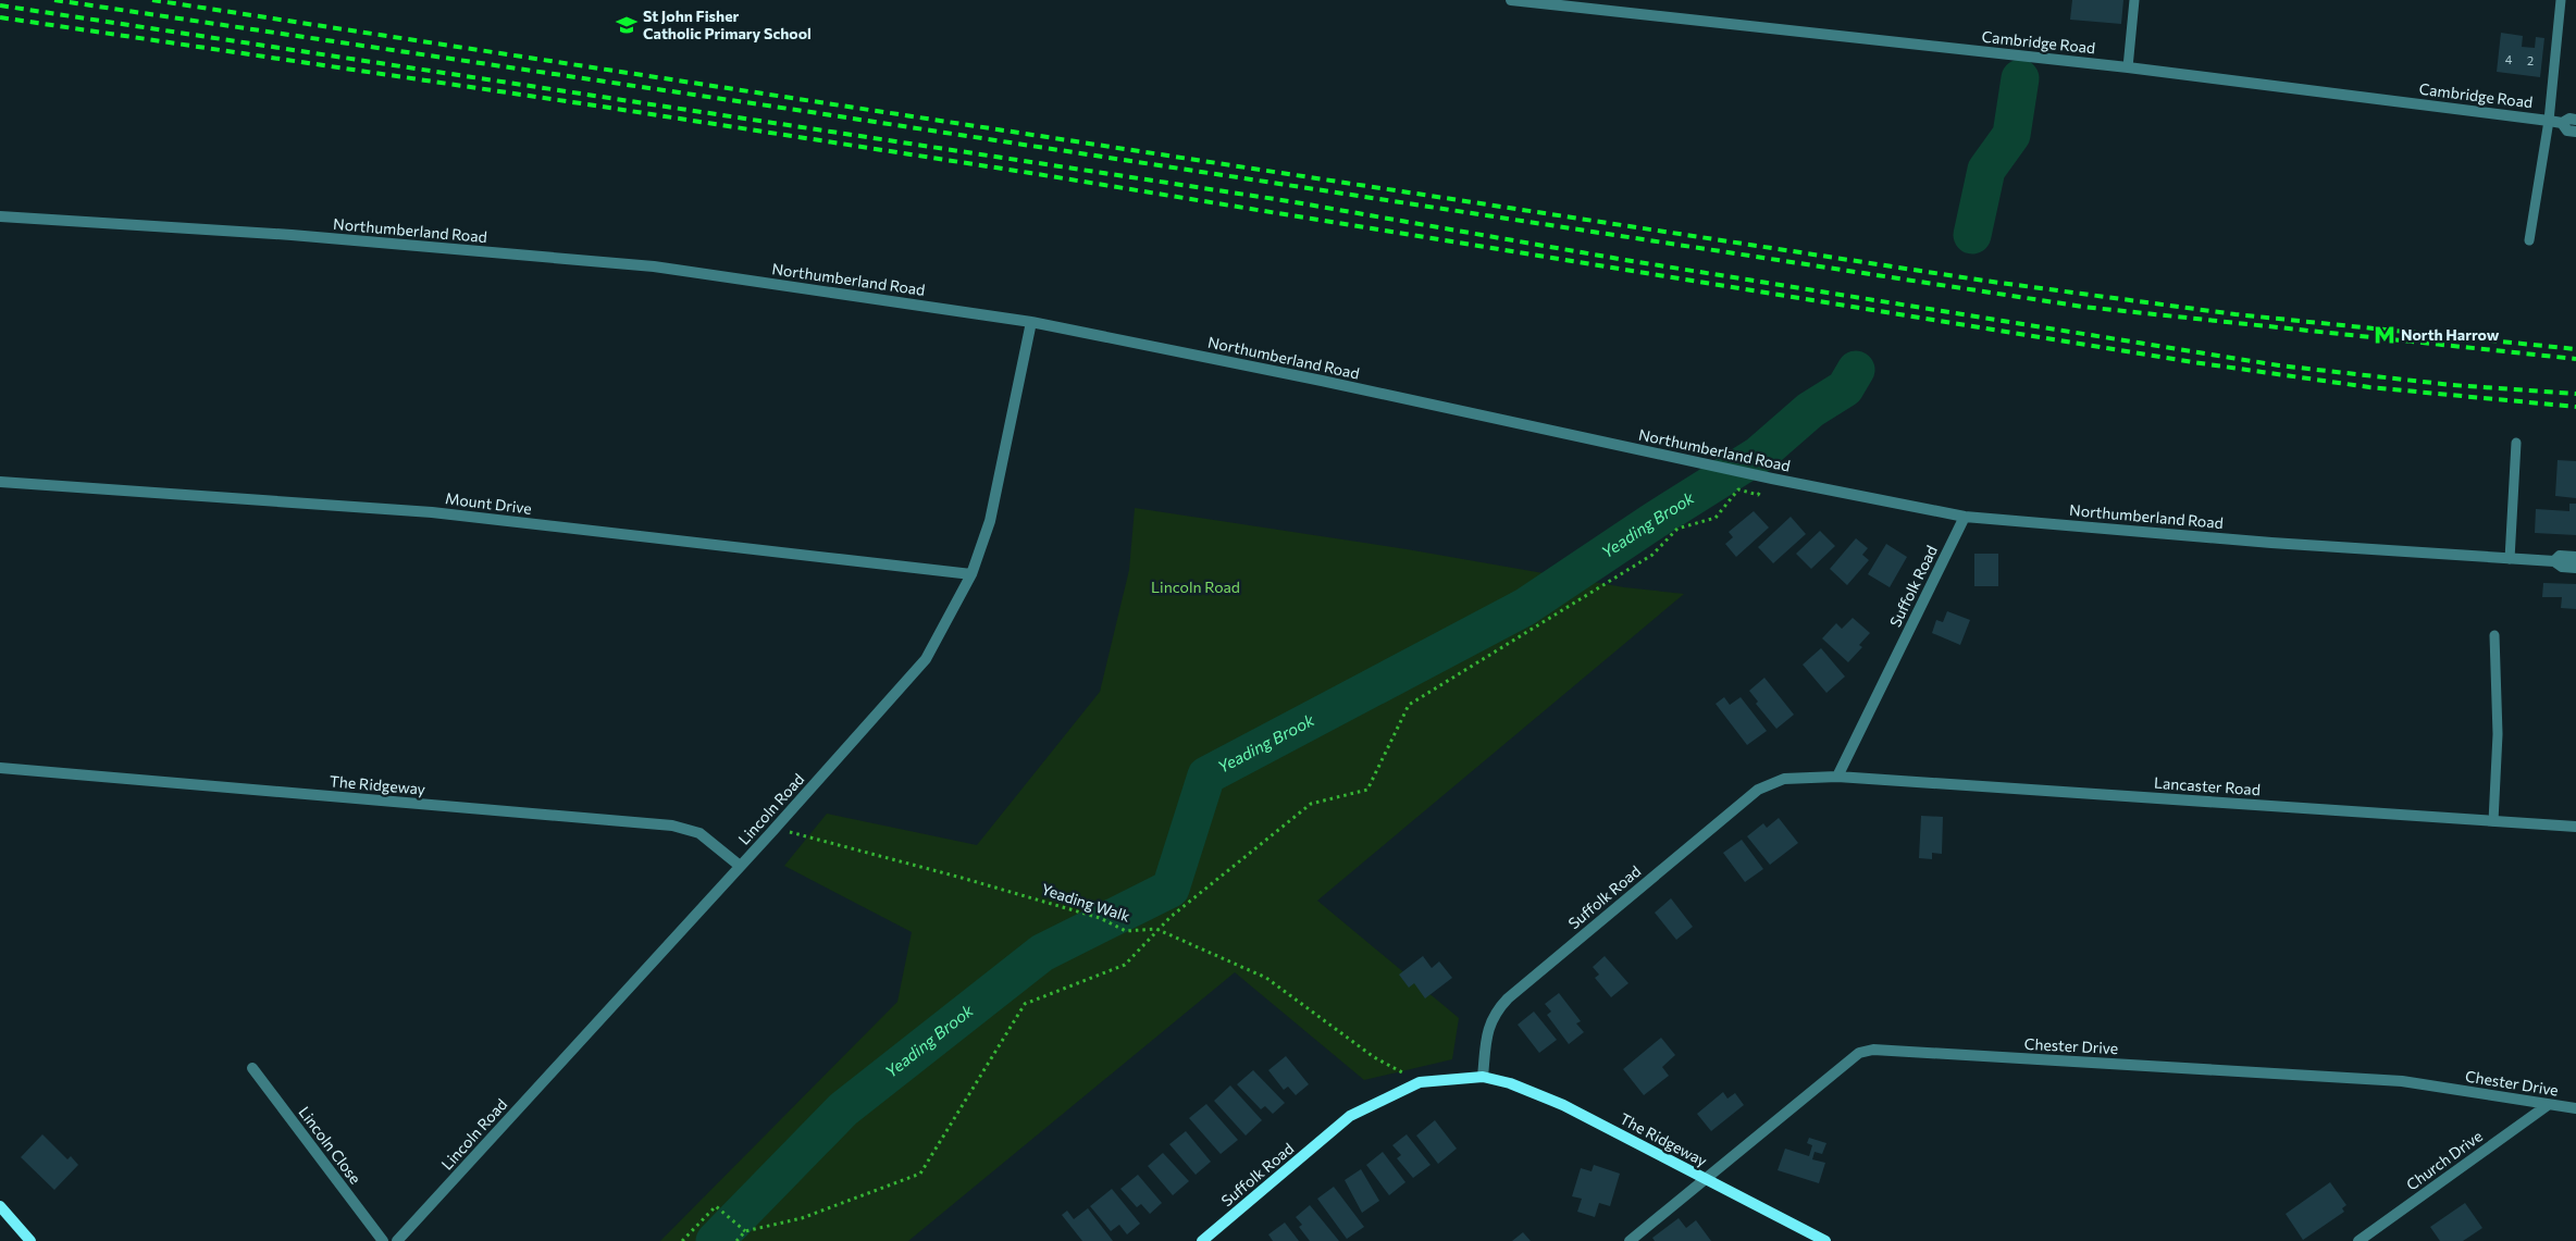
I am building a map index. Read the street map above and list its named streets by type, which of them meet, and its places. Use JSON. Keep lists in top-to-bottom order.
{
  "streets": {
    "street": [
      "Cambridge Road",
      "Northumberland Road",
      "Mount Drive",
      "Suffolk Road",
      "The Ridgeway",
      "Lancaster Road",
      "Lincoln Road",
      "Chester Drive",
      "Lincoln Close",
      "Church Drive"
    ],
    "path": ["Yeading Walk"]
  },
  "crossings": [
    ["Northumberland Road", "Suffolk Road"],
    ["Northumberland Road", "Lincoln Road"],
    ["Mount Drive", "Lincoln Road"],
    ["Suffolk Road", "The Ridgeway"],
    ["Suffolk Road", "Lancaster Road"],
    ["Suffolk Road", "Yeading Walk"],
    ["The Ridgeway", "Lincoln Road"],
    ["The Ridgeway", "Chester Drive"],
    ["Lincoln Road", "Yeading Walk"],
    ["Chester Drive", "Church Drive"]
  ],
  "water": ["Yeading Brook"],
  "parks": ["Lincoln Road"],
  "places": {
    "school or university": ["St John Fisher Catholic Primary School"],
    "metro station": ["North Harrow"]
  },
  "house_numbers": ["4", "2"]
}
